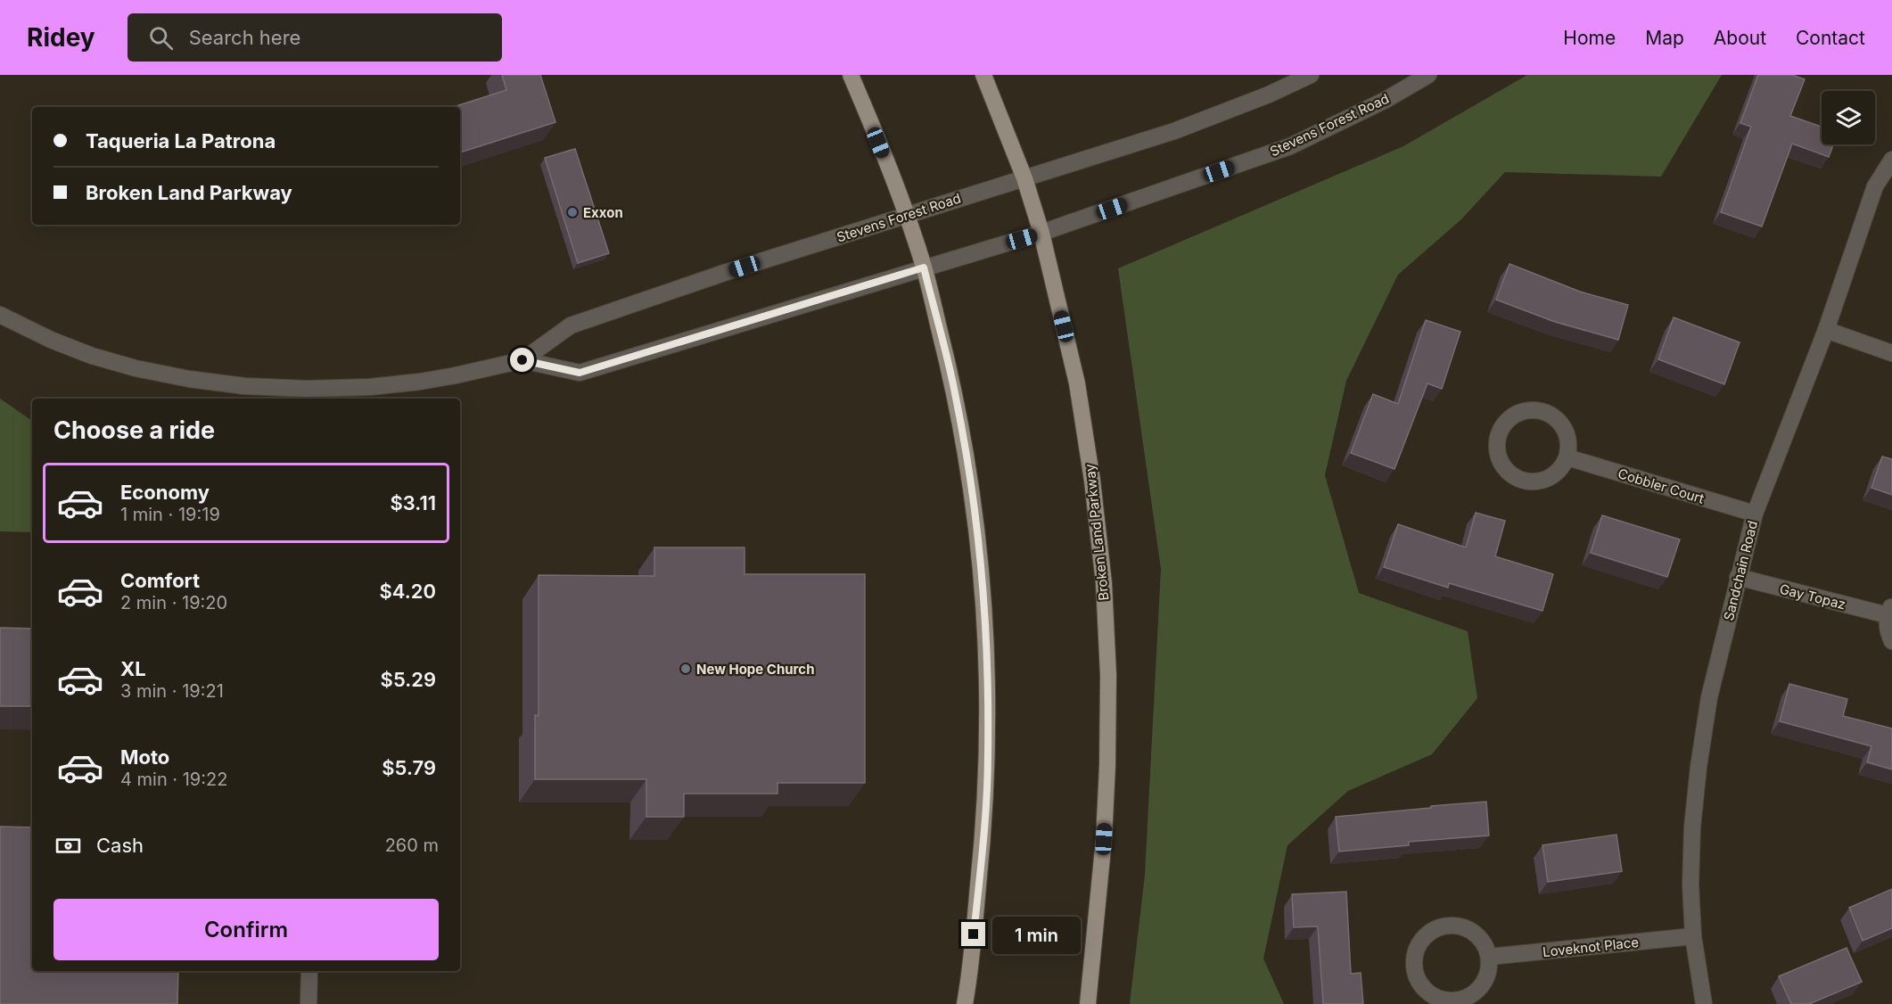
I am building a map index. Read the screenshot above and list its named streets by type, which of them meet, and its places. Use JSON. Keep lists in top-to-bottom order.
{
  "streets": {
    "main road": ["Broken Land Parkway"],
    "street": [
      "Stevens Forest Road",
      "Cobbler Court",
      "Sandchain Road",
      "Gay Topaz",
      "Loveknot Place"
    ]
  },
  "crossings": [
    ["Stevens Forest Road", "Broken Land Parkway"],
    ["Cobbler Court", "Sandchain Road"],
    ["Sandchain Road", "Gay Topaz"],
    ["Sandchain Road", "Loveknot Place"]
  ],
  "places": ["Exxon", "New Hope Church"],
  "page": {
    "header": "Ridey",
    "search": "Search here",
    "nav": [
      "Home",
      "Map",
      "About",
      "Contact"
    ],
    "banner": ["Taqueria La Patrona", "Broken Land Parkway"],
    "heading": "Choose a ride",
    "list": [
      {
        "name": "Economy",
        "note": "1 min · 19:19",
        "value": "$3.11"
      },
      {
        "name": "Comfort",
        "note": "2 min · 19:20",
        "value": "$4.20"
      },
      {
        "name": "XL",
        "note": "3 min · 19:21",
        "value": "$5.29"
      },
      {
        "name": "Moto",
        "note": "4 min · 19:22",
        "value": "$5.79"
      }
    ],
    "pay": ["Cash", "260 m"],
    "buttons": "Confirm",
    "bubble": "1 min"
  }
}
